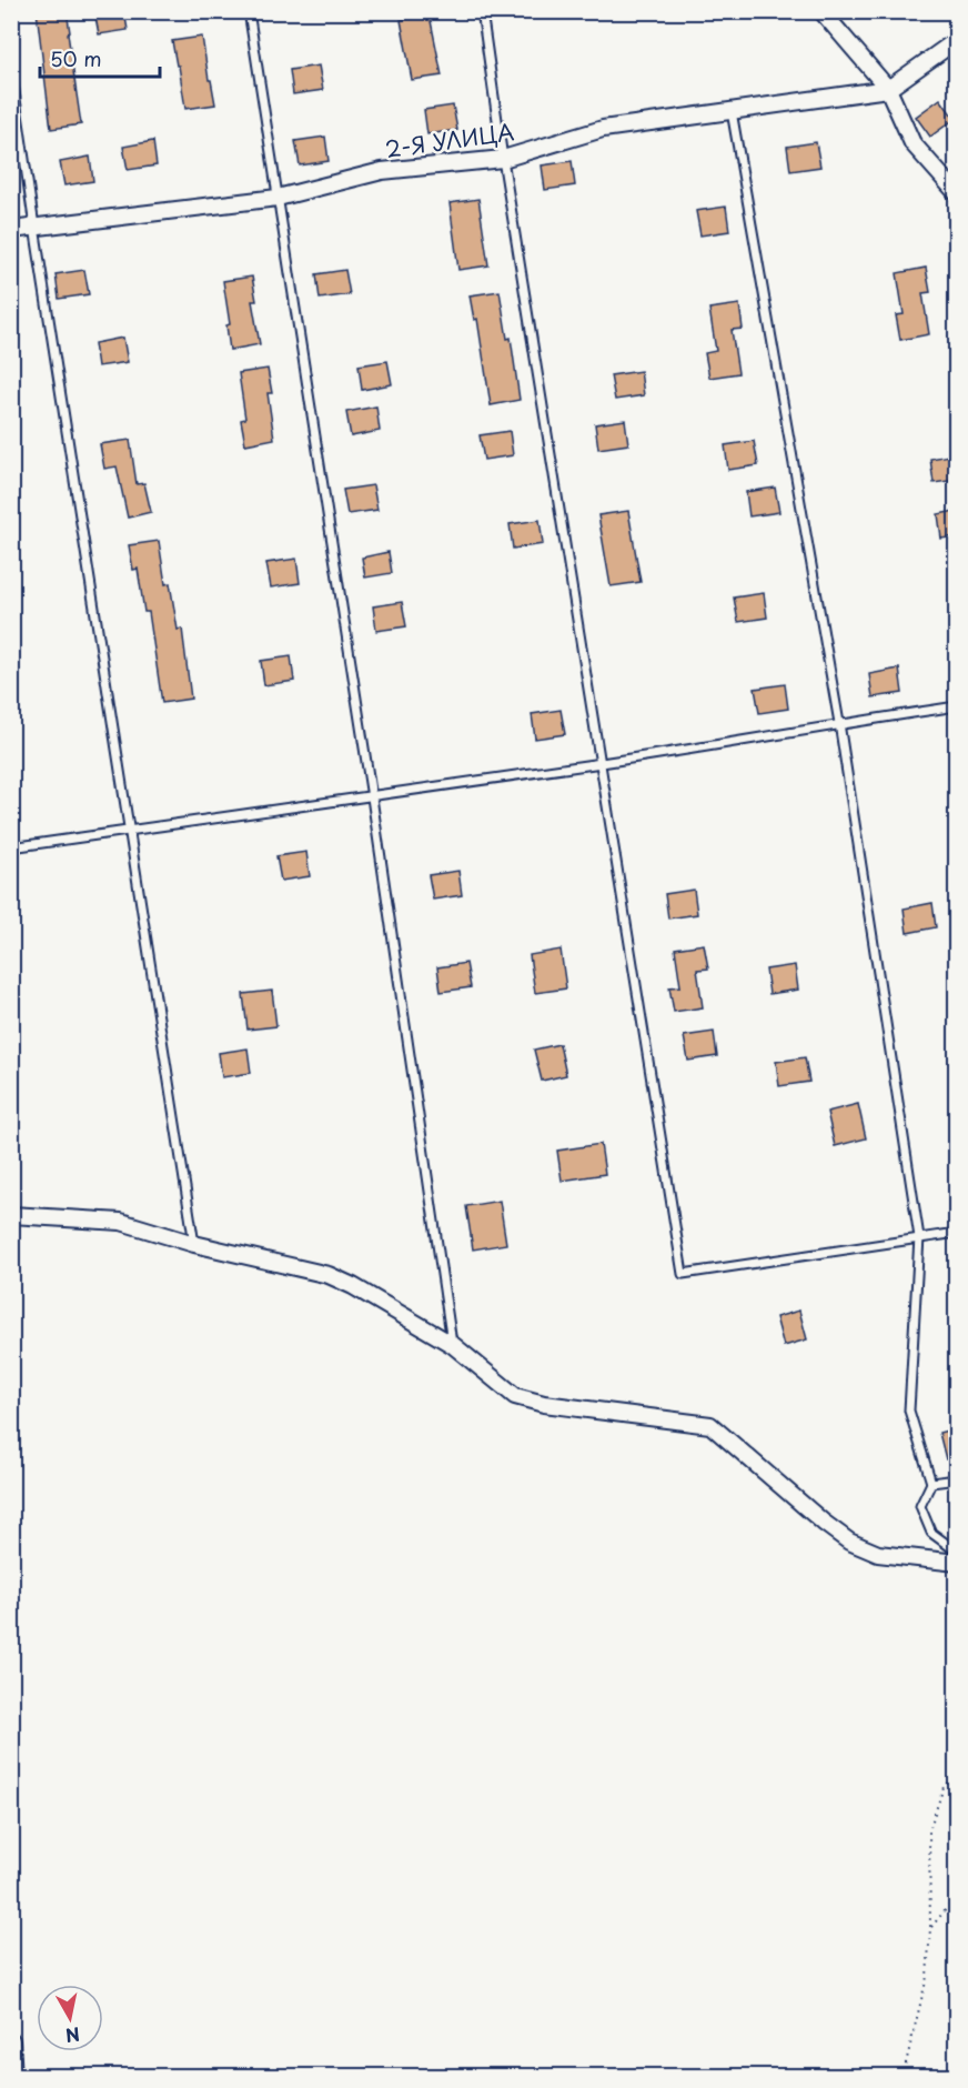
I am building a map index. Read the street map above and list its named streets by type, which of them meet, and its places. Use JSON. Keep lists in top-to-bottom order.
{
  "streets": {
    "street": ["2-Я УЛИЦА"]
  },
  "scale_bar": "50 m",
  "north": "bottom"
}
